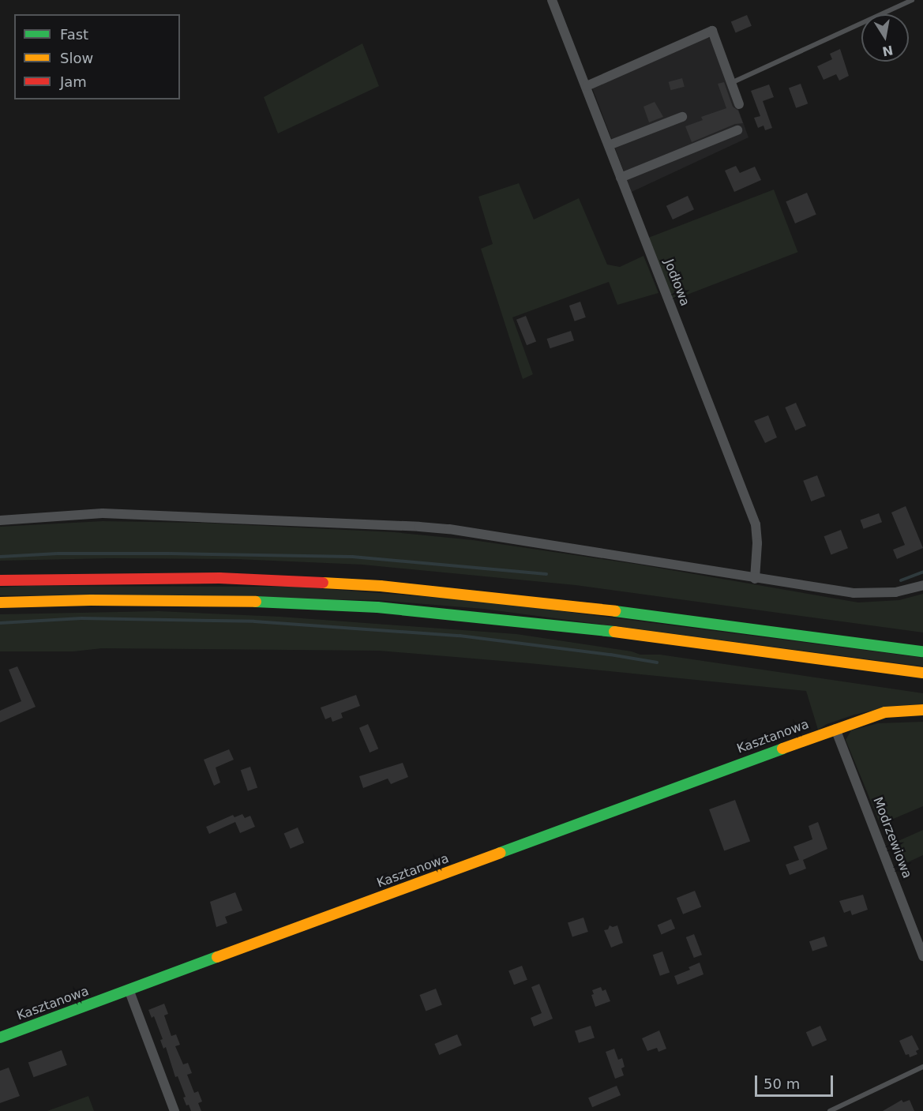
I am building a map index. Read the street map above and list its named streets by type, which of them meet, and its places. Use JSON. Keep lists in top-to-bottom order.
{
  "streets": {
    "main road": ["Kasztanowa"],
    "street": ["Jodłowa", "Modrzewiowa"]
  },
  "crossings": [
    ["Kasztanowa", "Modrzewiowa"]
  ],
  "legend": ["Fast", "Slow", "Jam"],
  "scale_bar": "50 m",
  "north": "bottom"
}
